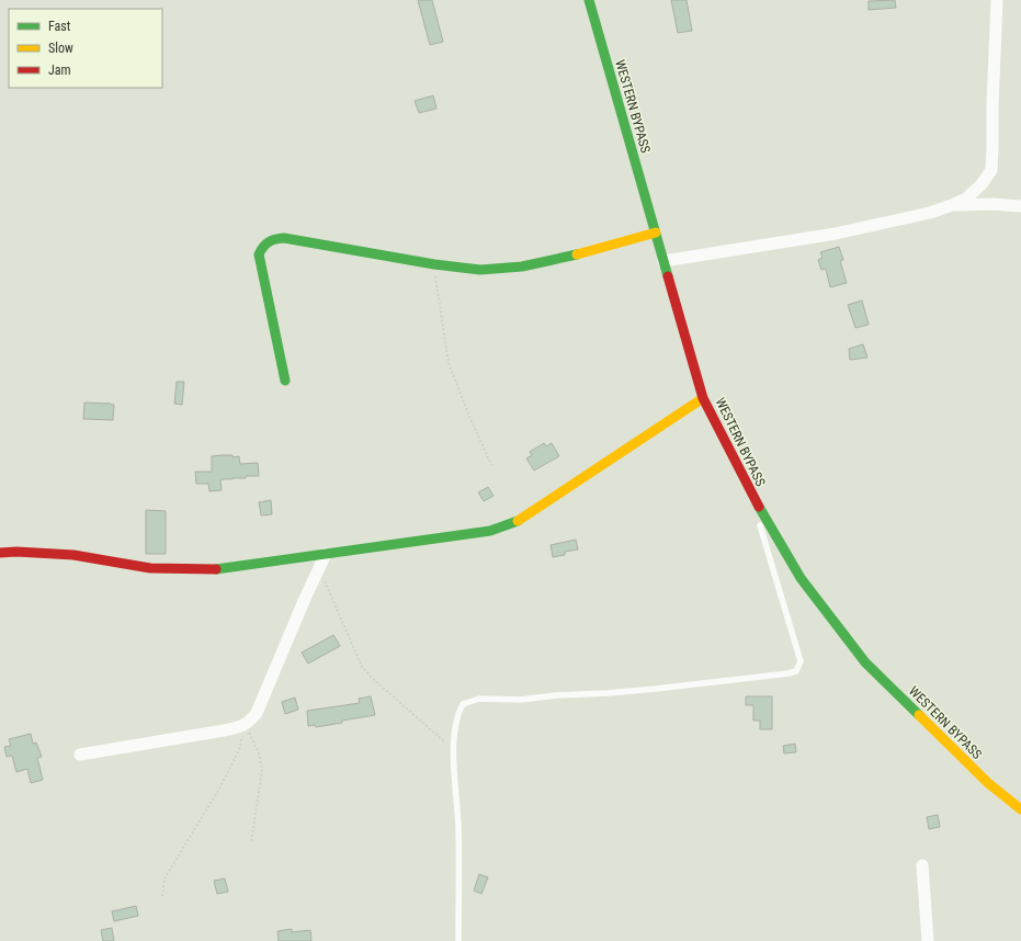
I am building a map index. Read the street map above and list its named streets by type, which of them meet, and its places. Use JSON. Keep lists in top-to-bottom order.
{
  "streets": {
    "street": ["WESTERN BYPASS"]
  },
  "legend": ["Fast", "Slow", "Jam"]
}
